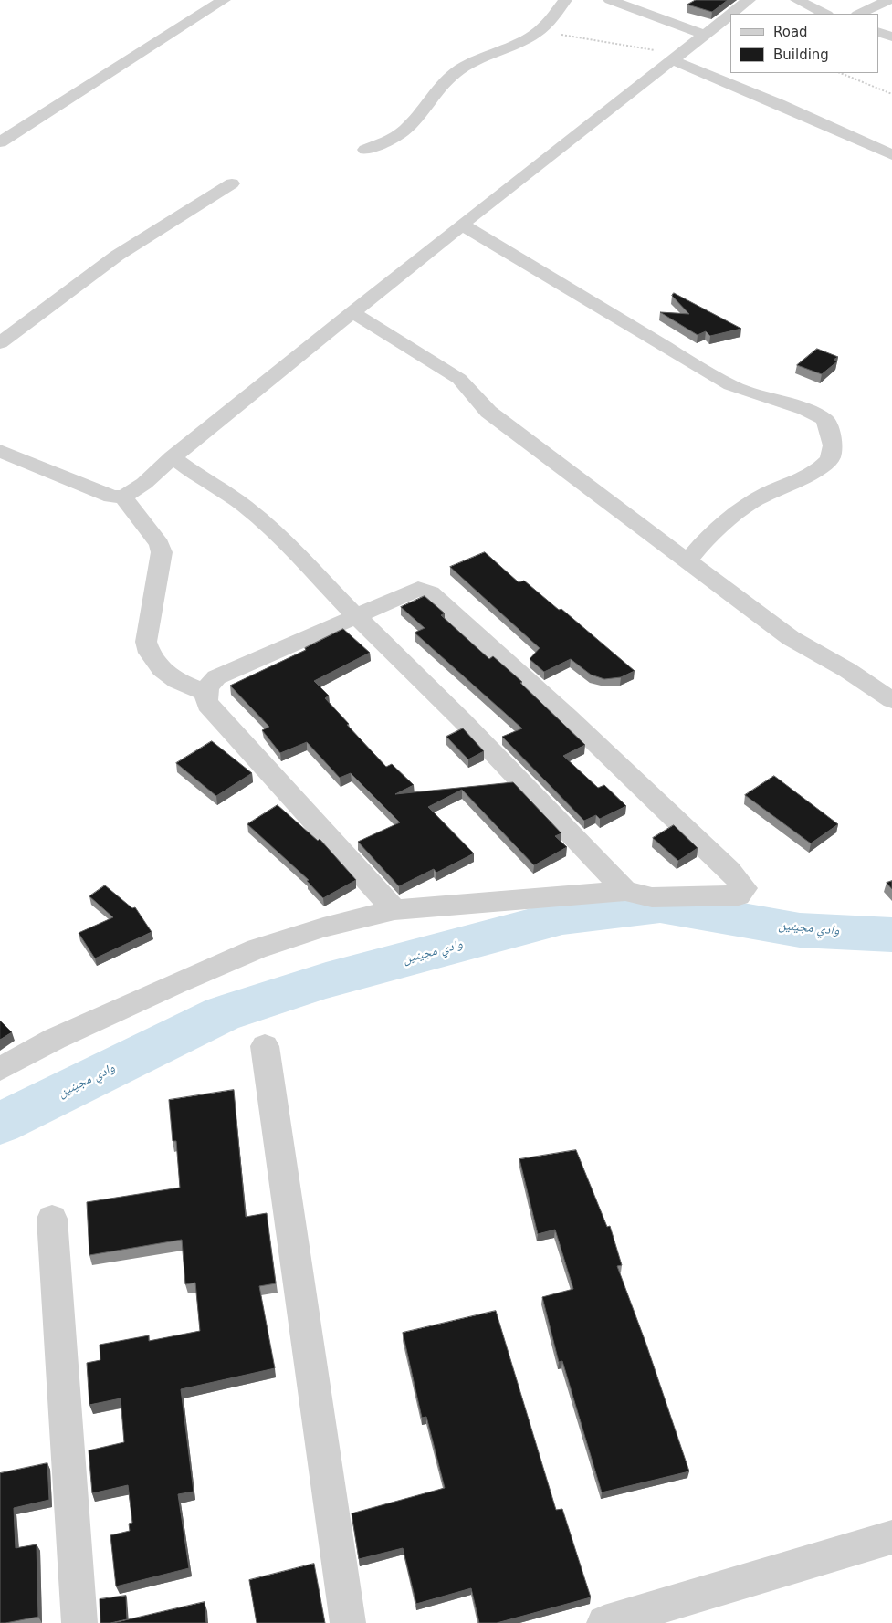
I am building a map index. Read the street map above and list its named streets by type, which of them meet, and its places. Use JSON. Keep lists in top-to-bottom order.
{
  "water": ["وادي مجينين"],
  "legend": ["Road", "Building"]
}
